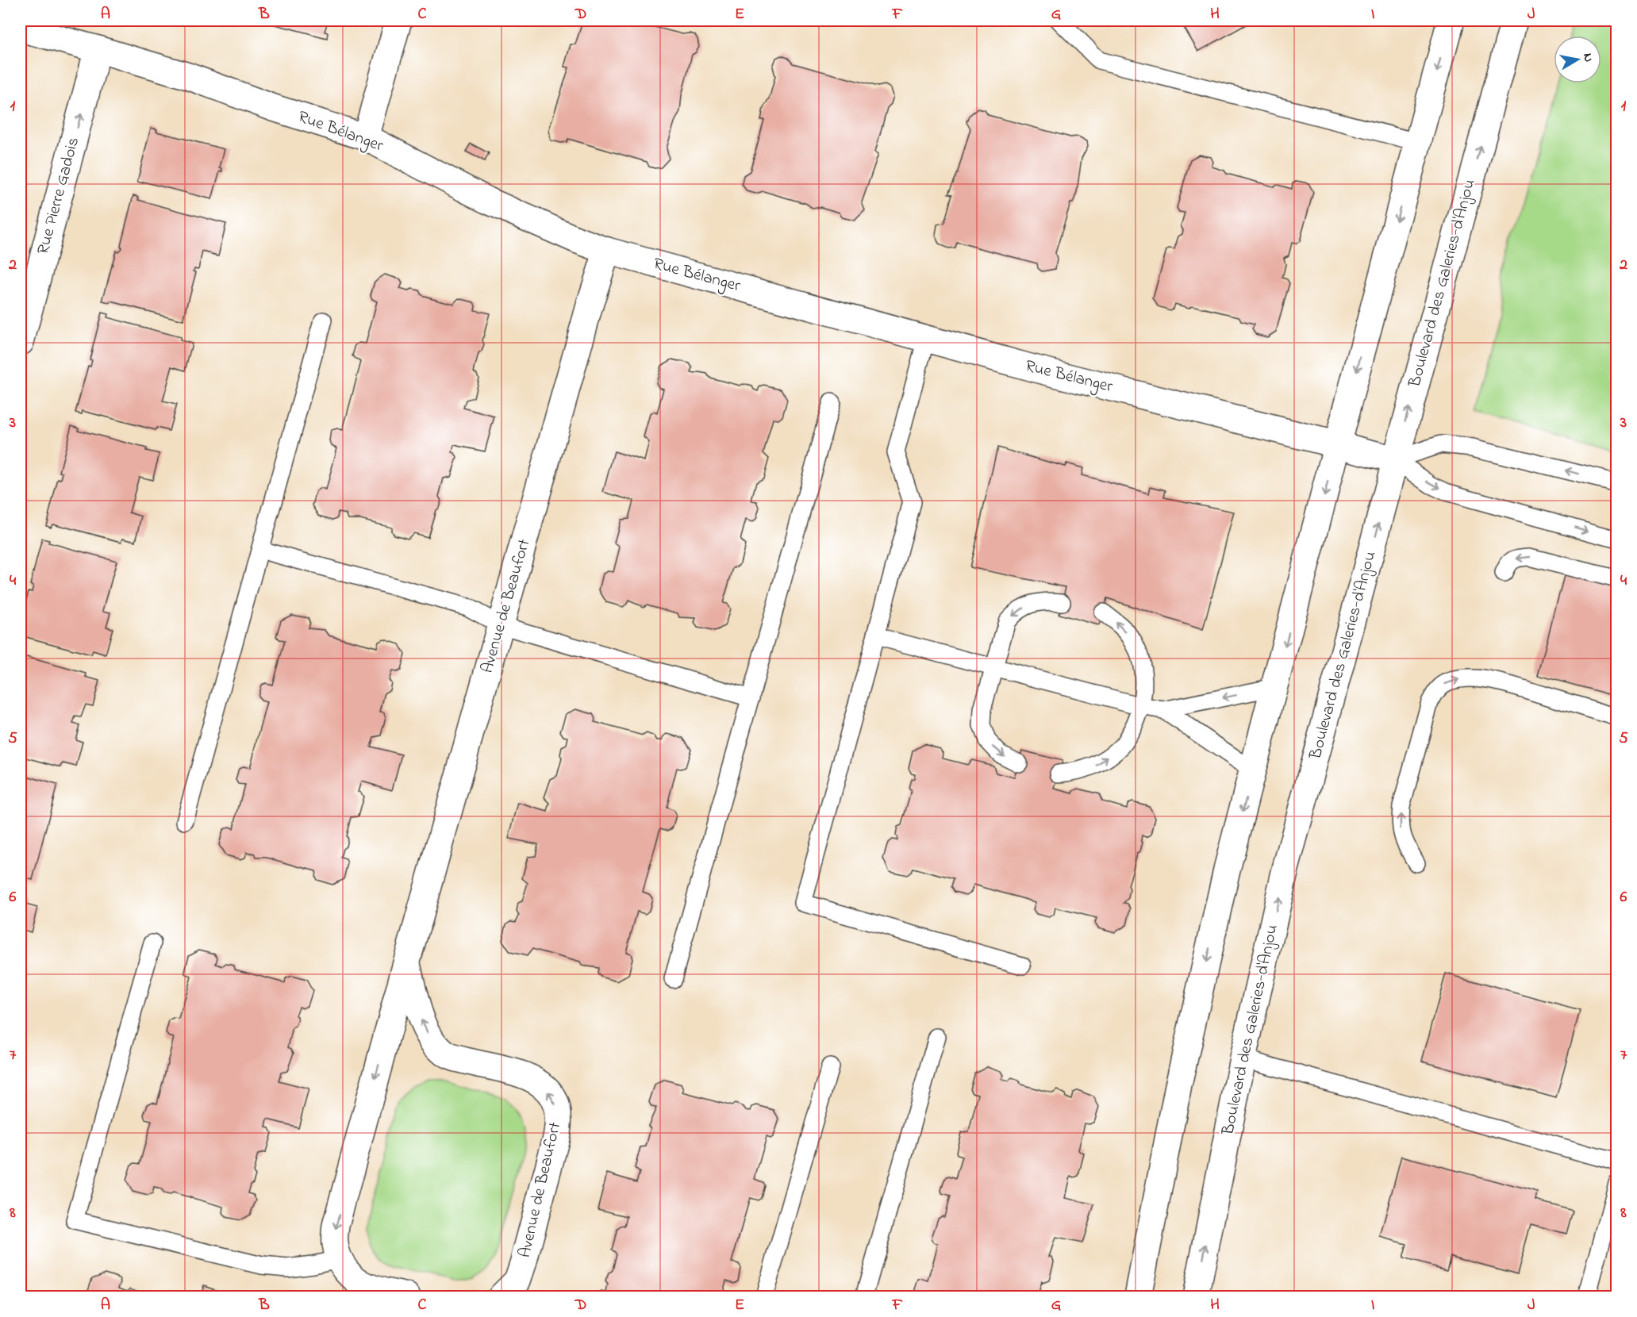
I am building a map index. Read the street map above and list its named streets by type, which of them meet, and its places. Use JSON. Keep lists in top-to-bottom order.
{
  "streets": {
    "street": [
      "Rue Bélanger",
      "Rue Pierre Gadois",
      "Boulevard des Galeries-d'Anjou",
      "Avenue de Beaufort"
    ]
  },
  "crossings": [
    ["Rue Bélanger", "Rue Pierre Gadois"],
    ["Rue Bélanger", "Boulevard des Galeries-d'Anjou"],
    ["Rue Bélanger", "Avenue de Beaufort"]
  ],
  "one_way": ["Rue Pierre Gadois"],
  "north": "right",
  "grid": {
    "columns": [
      "A",
      "B",
      "C",
      "D",
      "E",
      "F",
      "G",
      "H",
      "I",
      "J"
    ],
    "rows": [
      "1",
      "2",
      "3",
      "4",
      "5",
      "6",
      "7",
      "8"
    ]
  }
}
